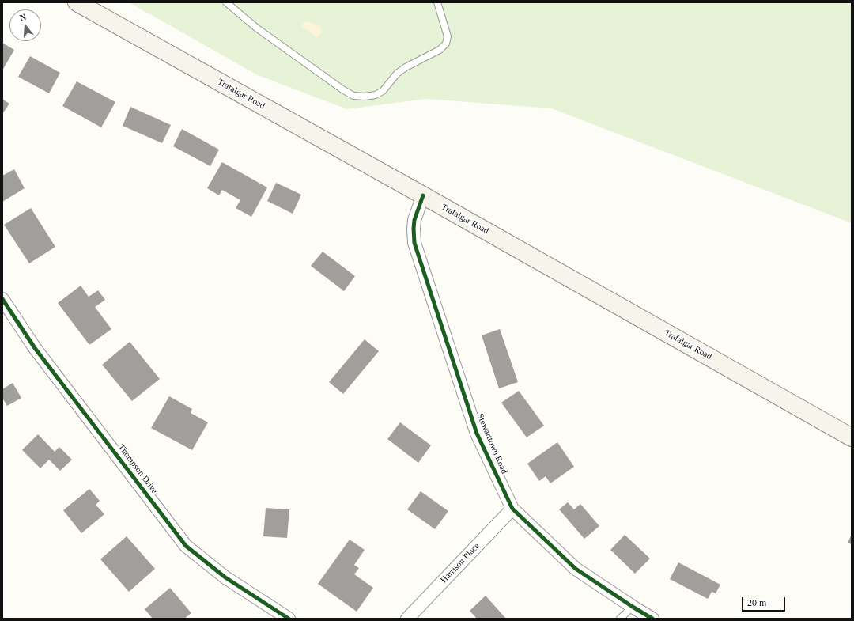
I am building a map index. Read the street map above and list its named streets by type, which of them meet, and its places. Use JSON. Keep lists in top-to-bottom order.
{
  "streets": {
    "main road": ["Trafalgar Road"],
    "street": ["Stewarttown Road", "Thompson Drive", "Harrison Place"]
  },
  "crossings": [
    ["Trafalgar Road", "Stewarttown Road"],
    ["Stewarttown Road", "Harrison Place"]
  ],
  "scale_bar": "20 m",
  "north": "top"
}
